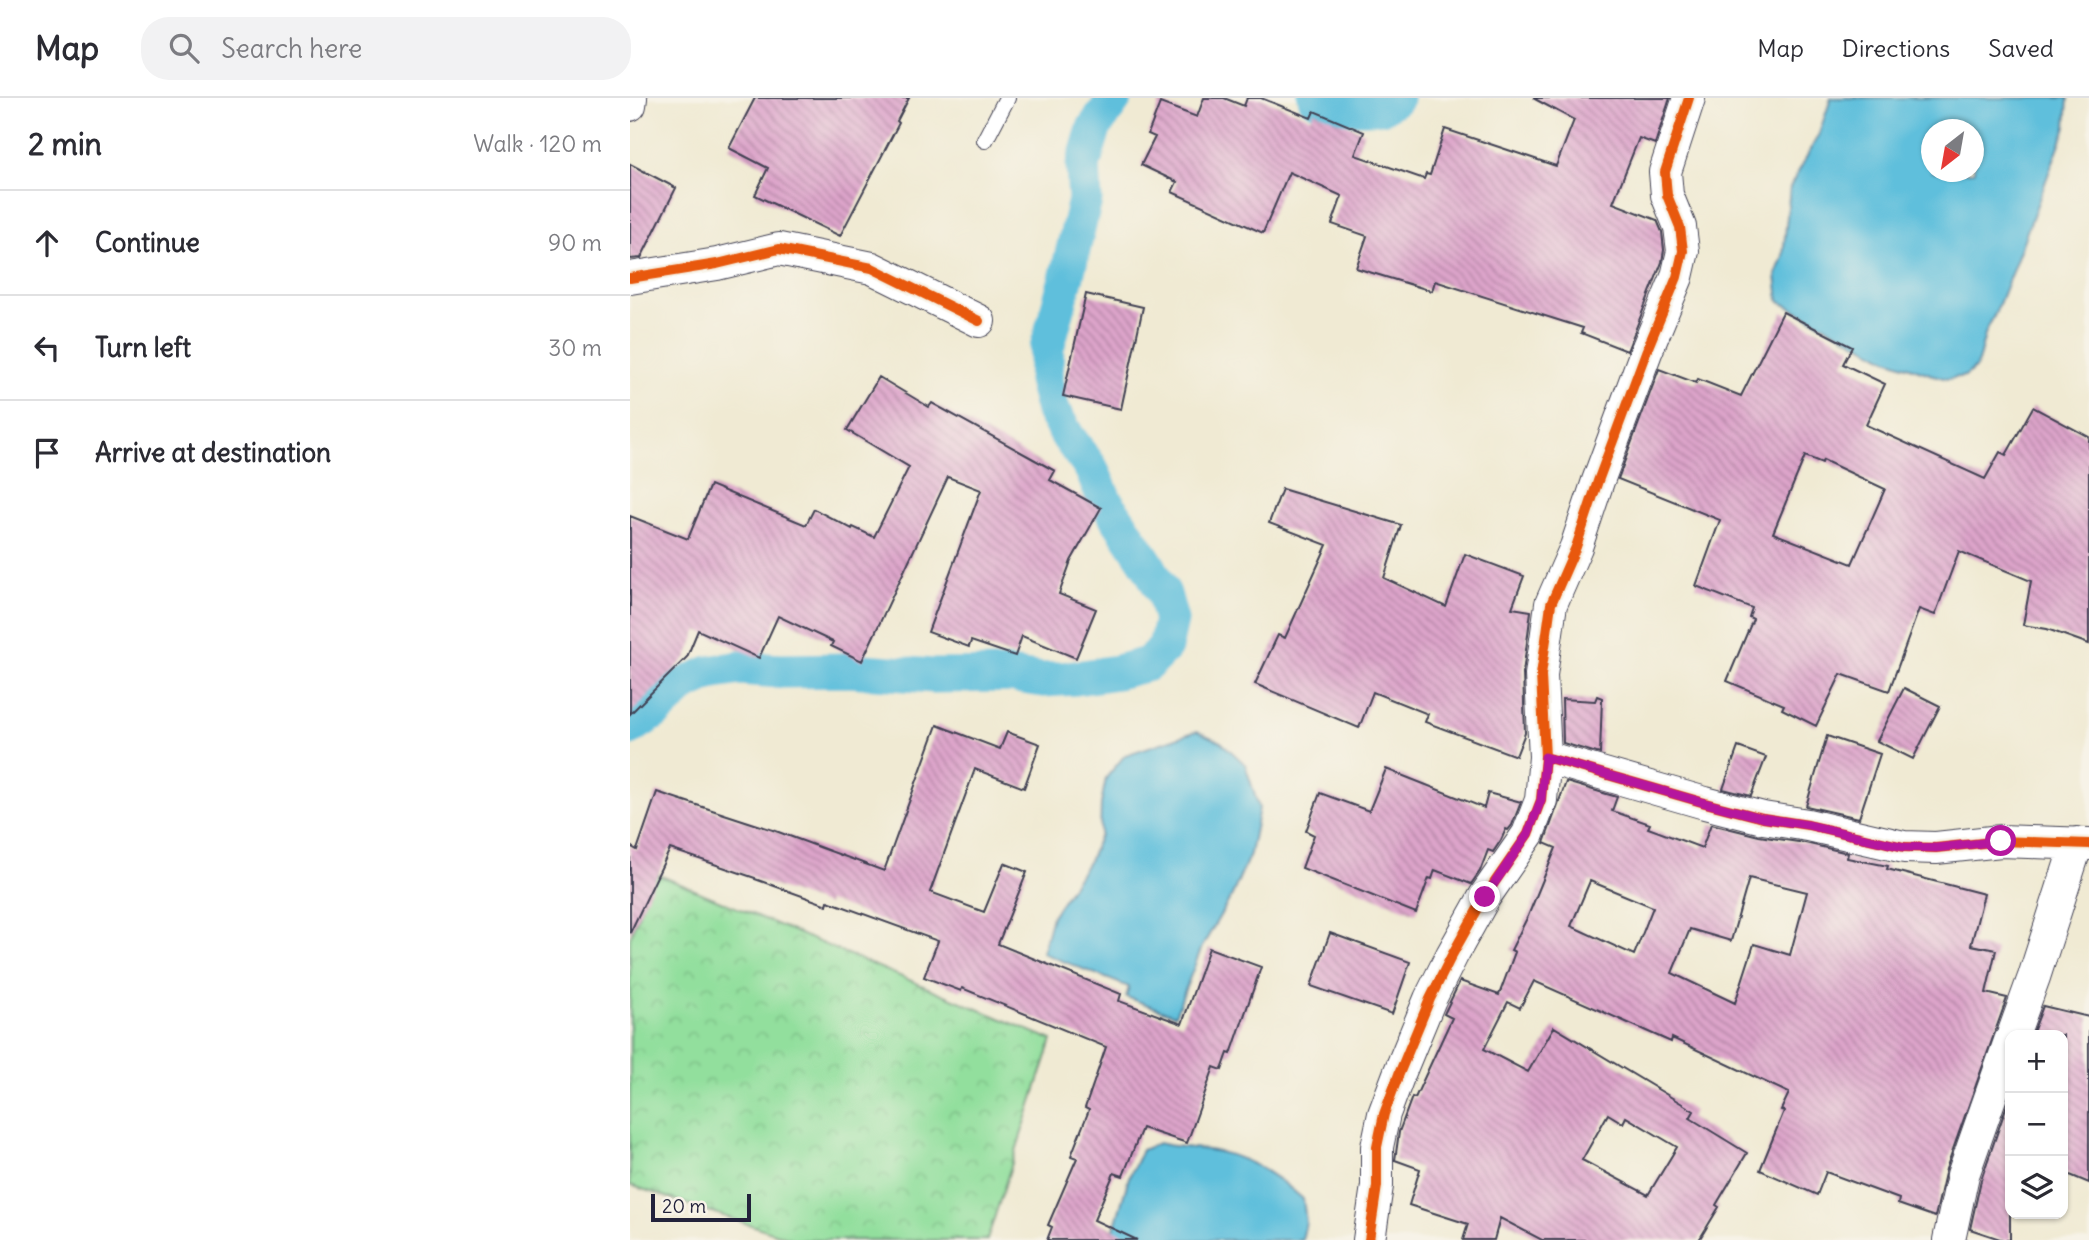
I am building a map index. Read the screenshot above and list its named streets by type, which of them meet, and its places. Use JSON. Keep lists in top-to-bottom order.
{
  "scale_bar": "20 m",
  "north": "bottom left",
  "page": {
    "header": "Map",
    "search": "Search here",
    "nav": ["Map", "Directions", "Saved"],
    "heading": ["2 min", "Walk · 120 m"],
    "list": [
      ["Continue", "90 m"],
      ["Turn left", "30 m"],
      "Arrive at destination"
    ],
    "map_buttons": ["+", "−"],
    "scale": "20 m"
  }
}
